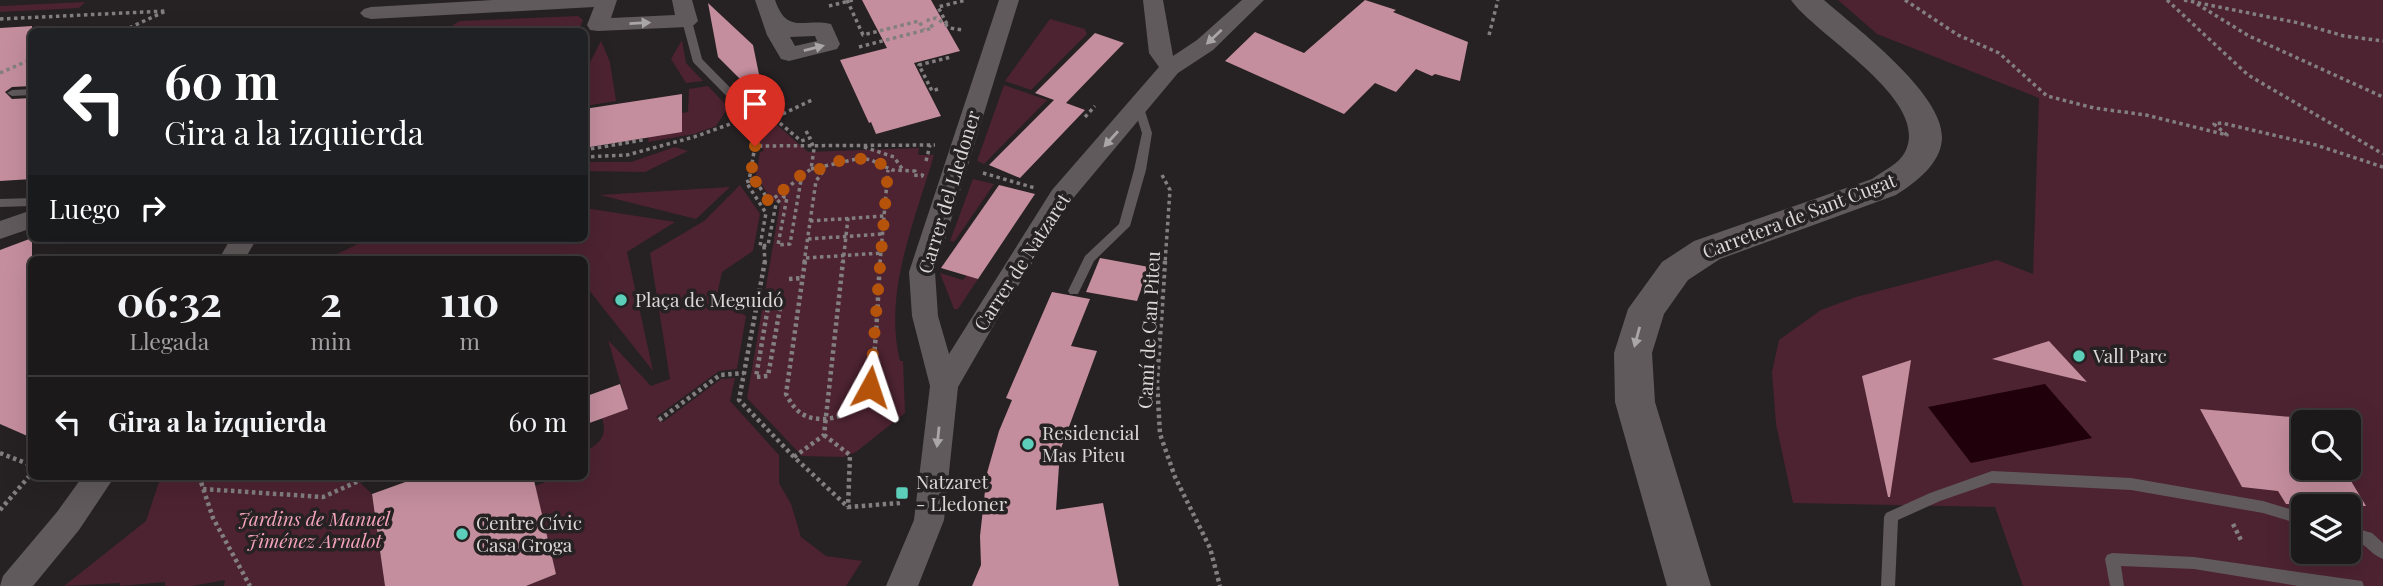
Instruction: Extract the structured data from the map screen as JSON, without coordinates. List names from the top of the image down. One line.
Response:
{"streets":{"main road":["Carretera de Sant Cugat"],"street":["Carrer del Lledoner","Carrer de Natzaret"],"path":["Camí de Can Piteu"]},"crossings":[["Carrer del Lledoner","Carrer de Natzaret"]],"one_way":["Carrer de Natzaret"],"parks":["Jardins de Manuel Jiménez Arnalot"],"places":{"other":["Plaça de Meguidó","Vall Parc","Residencial Mas Piteu","Centre Cívic Casa Groga"],"transit":["Natzaret - Lledoner"]},"page":{"turn":["60 m","Gira a la izquierda"],"then":"Luego","eta":["06:32","Llegada","2","min","110","m"],"list":[{"name":"Gira a la izquierda","value":"60 m"}]}}
